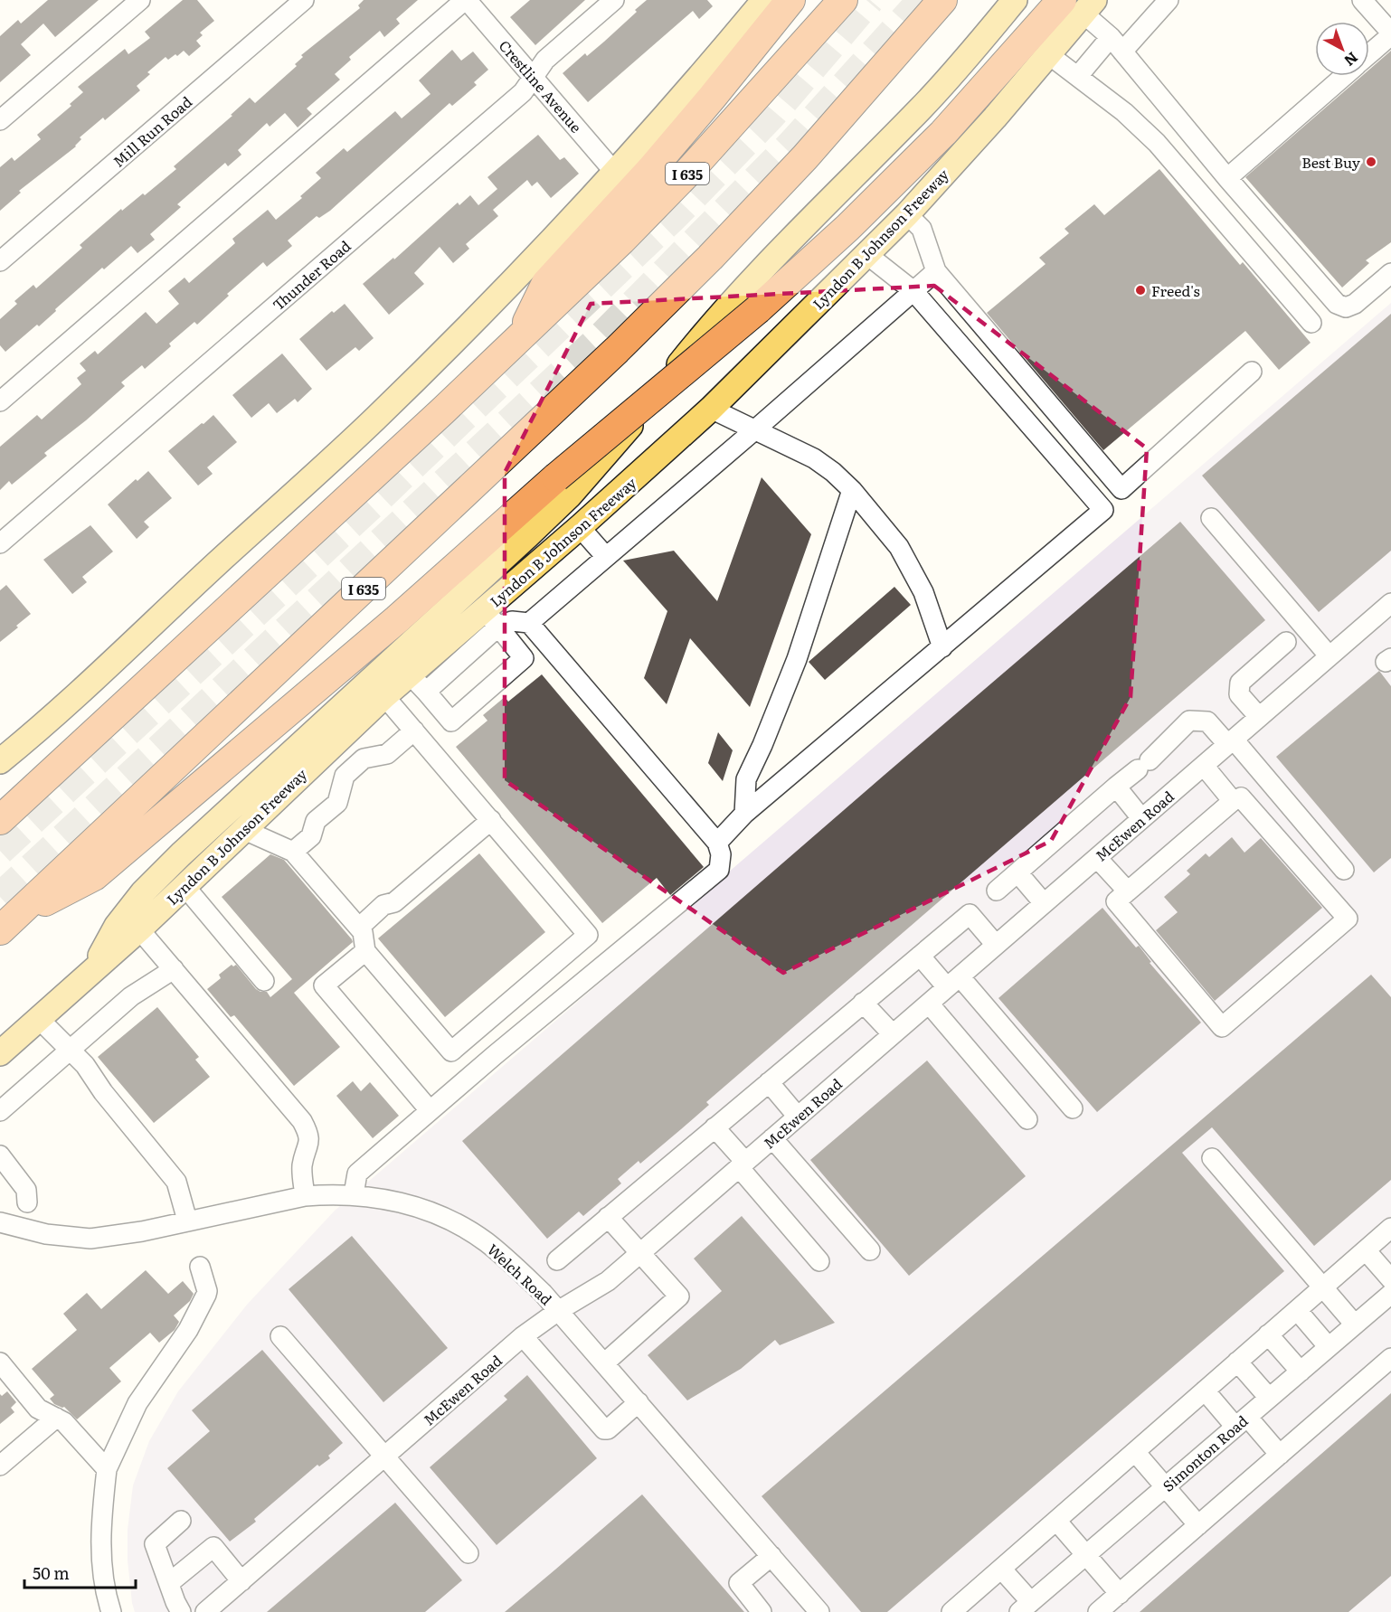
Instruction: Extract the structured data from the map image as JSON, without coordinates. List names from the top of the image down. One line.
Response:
{"streets":{"highway":["I 635"],"main road":["Lyndon B Johnson Freeway"],"street":["Crestline Avenue","Mill Run Road","Thunder Road","McEwen Road","Welch Road","Simonton Road"]},"crossings":[["Crestline Avenue","Thunder Road"],["McEwen Road","Welch Road"]],"places":["Best Buy","Freed's"],"scale_bar":"50 m","north":"bottom right"}
